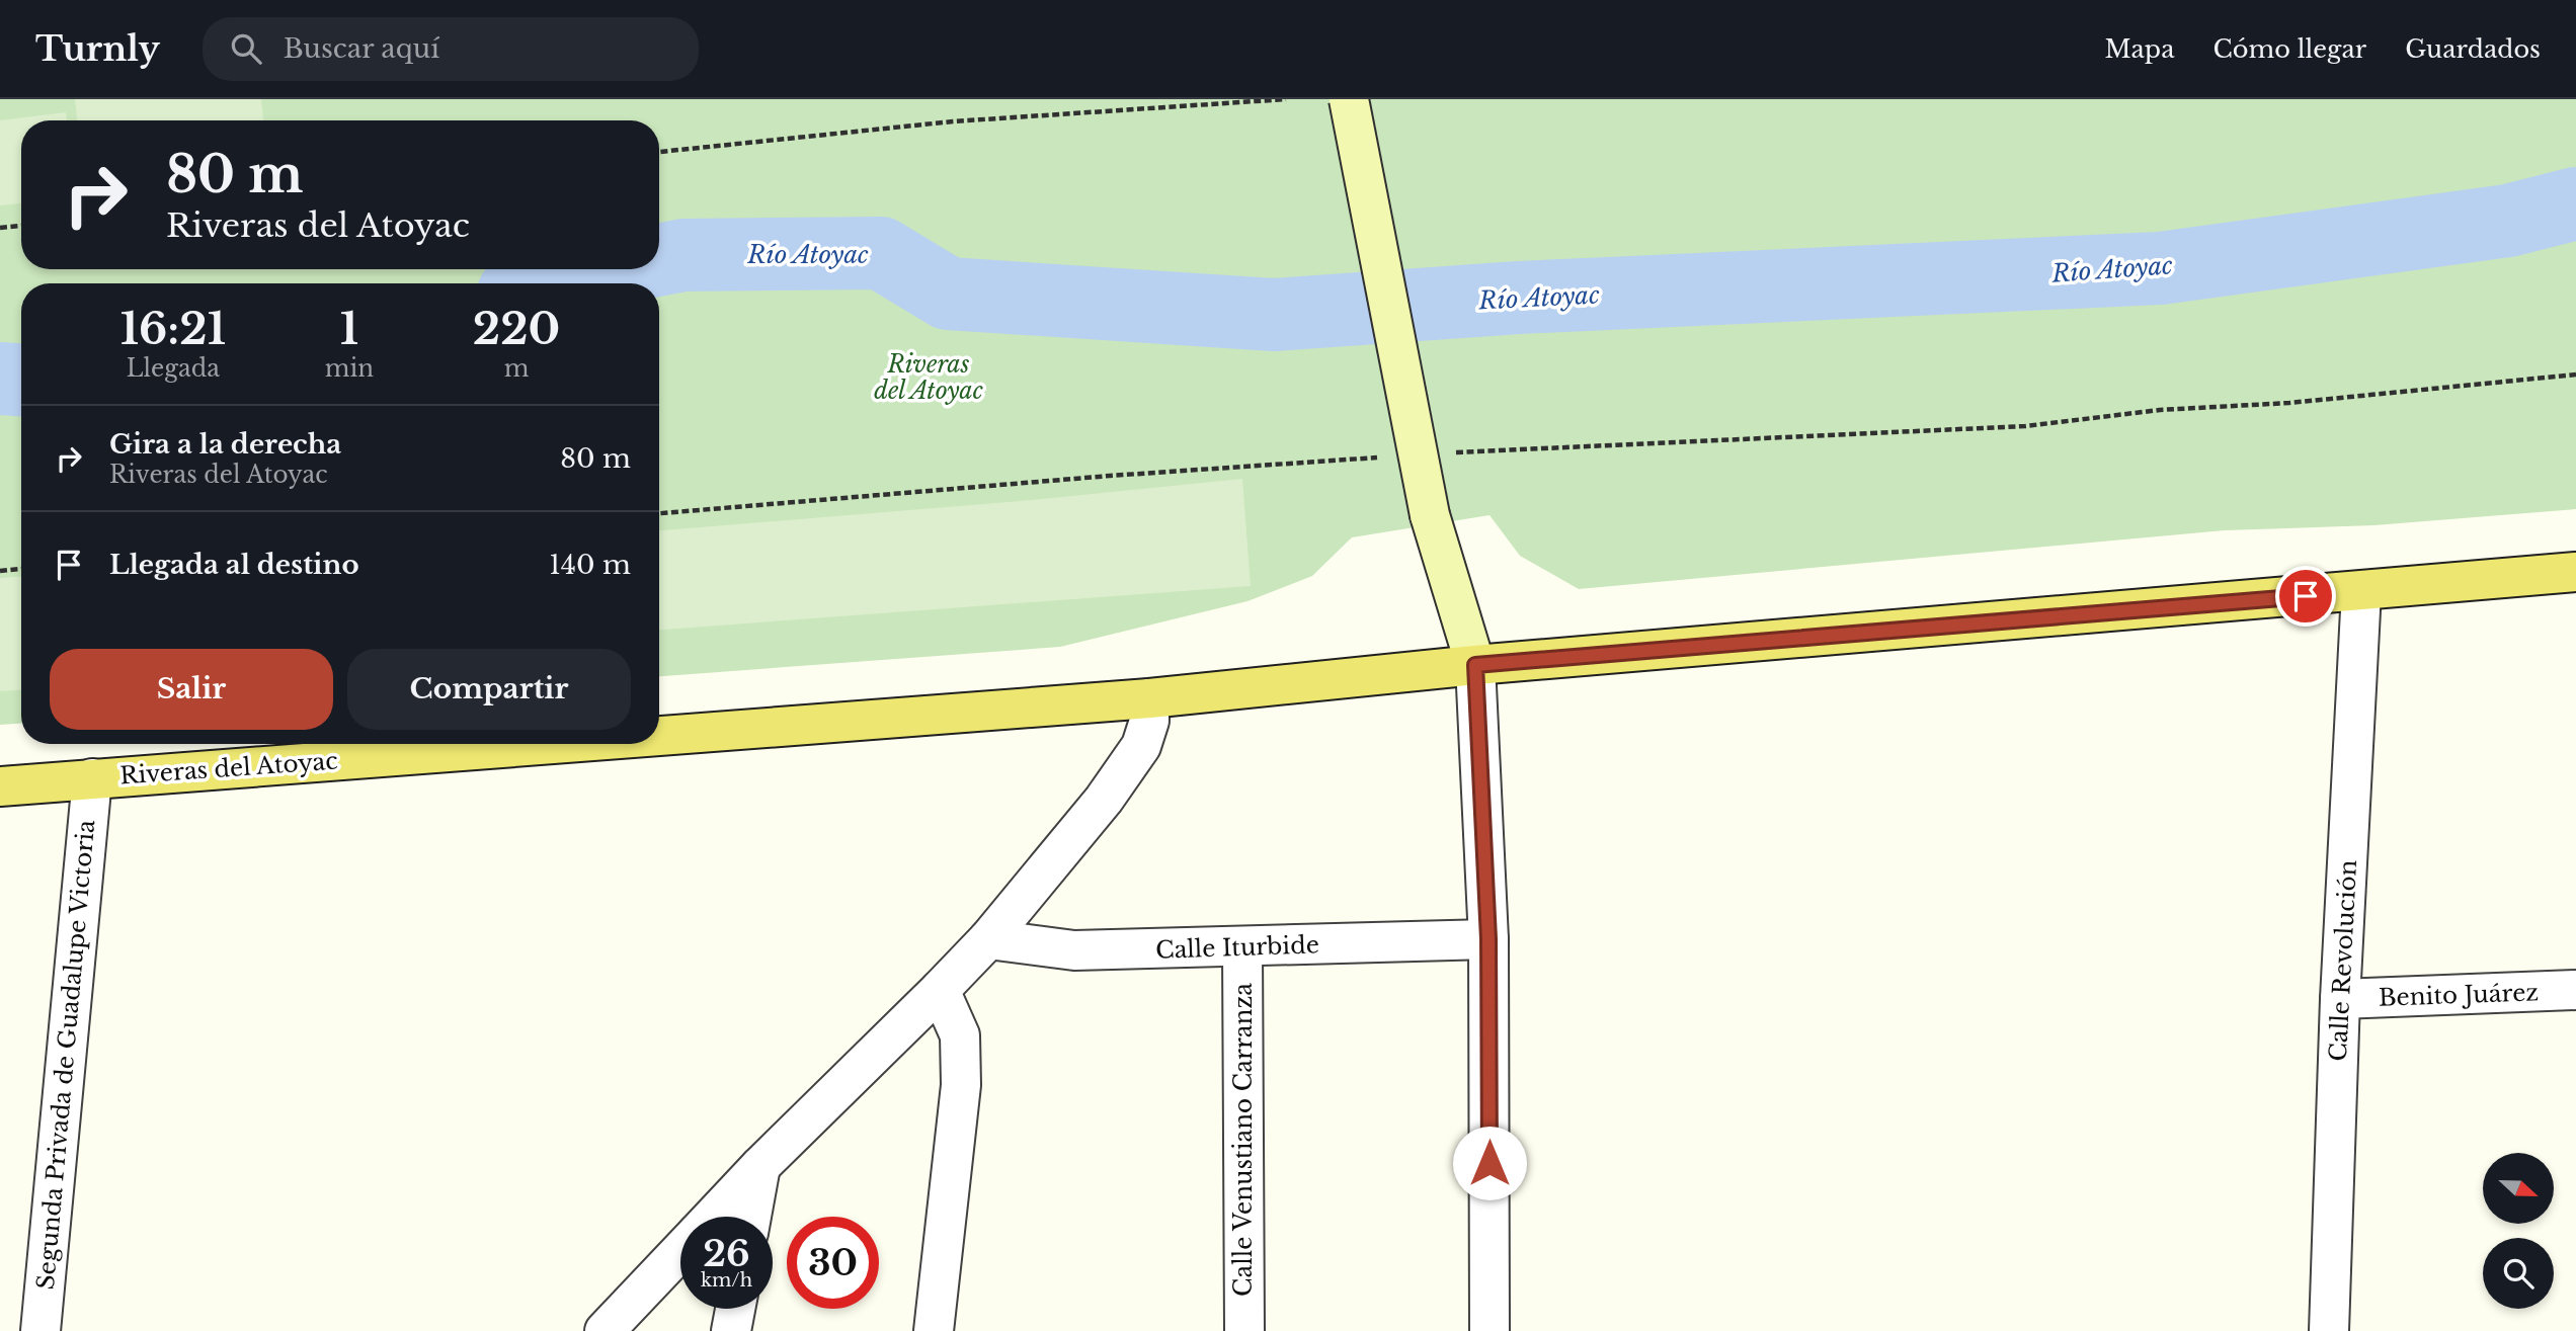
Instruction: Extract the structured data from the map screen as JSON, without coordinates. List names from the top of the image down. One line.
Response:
{"streets":{"main road":["Riveras del Atoyac"],"street":["Calle Iturbide","Calle Revolución","Benito Juárez","Segunda Privada de Guadalupe Victoria","Calle Venustiano Carranza"]},"crossings":[["Riveras del Atoyac","Calle Revolución"],["Riveras del Atoyac","Segunda Privada de Guadalupe Victoria"],["Calle Iturbide","Calle Venustiano Carranza"],["Calle Revolución","Benito Juárez"]],"water":["Río Atoyac"],"parks":["Riveras del Atoyac"],"north":"right","page":{"header":"Turnly","search":"Buscar aquí","nav":["Mapa","Cómo llegar","Guardados"],"turn":["80 m","Riveras del Atoyac"],"eta":["16:21","Llegada","1","min","220","m"],"list":[{"name":"Gira a la derecha","note":"Riveras del Atoyac","value":"80 m"},{"name":"Llegada al destino","value":"140 m"}],"buttons":["Salir","Compartir"],"speed":"26 km/h","limit":"30"}}
